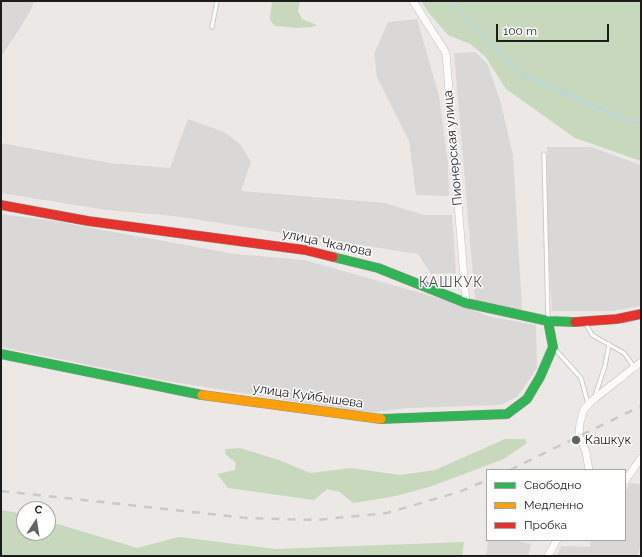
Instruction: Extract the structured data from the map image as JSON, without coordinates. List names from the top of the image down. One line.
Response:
{"streets":{"street":["Пионерская улица","улица Чкалова","улица Куйбышева"]},"crossings":[["Пионерская улица","улица Чкалова"]],"districts":["КАШКУК"],"places":["Кашкук"],"legend":["Свободно","Медленно","Пробка"],"scale_bar":"100 m","north":"top"}
